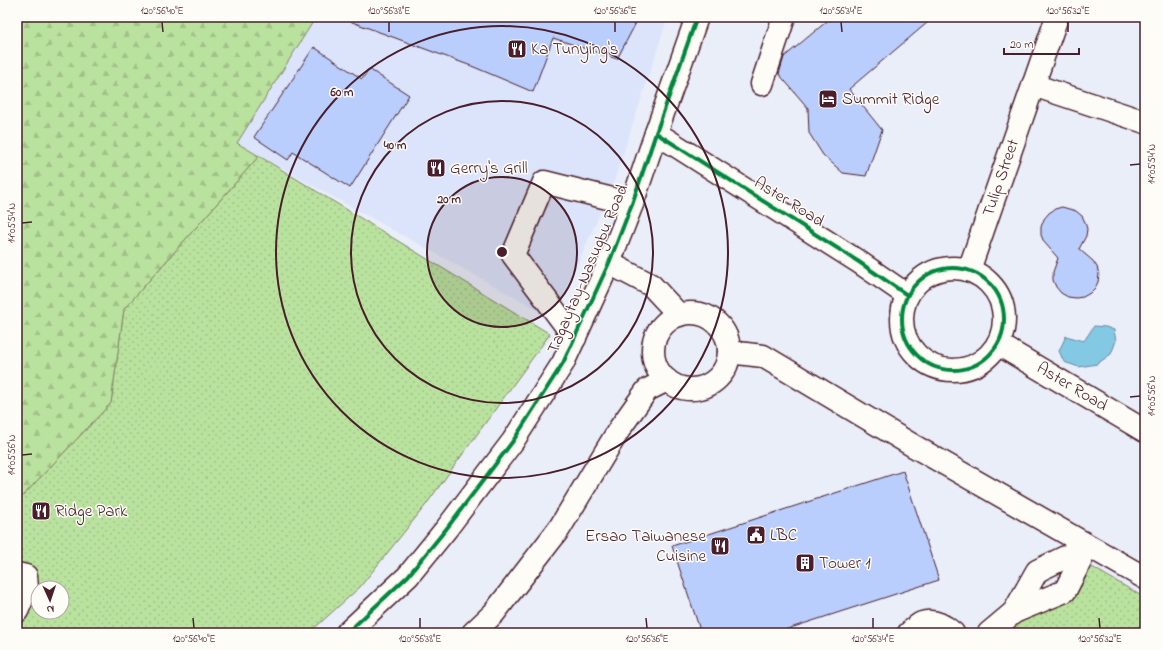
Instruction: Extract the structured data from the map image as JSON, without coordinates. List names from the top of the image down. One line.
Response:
{"streets":{"street":["Tulip Street","Aster Road","Tagaytay-Nasugbu Road"]},"crossings":[["Tulip Street","Aster Road"],["Aster Road","Tagaytay-Nasugbu Road"]],"places":{"restaurant":["Ka Tunying's","Gerry's Grill","Ridge Park","Ersao Taiwanese Cuisine"],"hotel":["Summit Ridge"],"public building":["LBC"],"building":["Tower 1"]},"scale_bar":"20 m","north":"bottom","coordinates":["120°56'40\"E","120°56'38\"E","120°56'36\"E","120°56'34\"E","120°56'32\"E","14°05'54\"N","14°05'56\"N"],"rings":["60 m","40 m","20 m"]}
